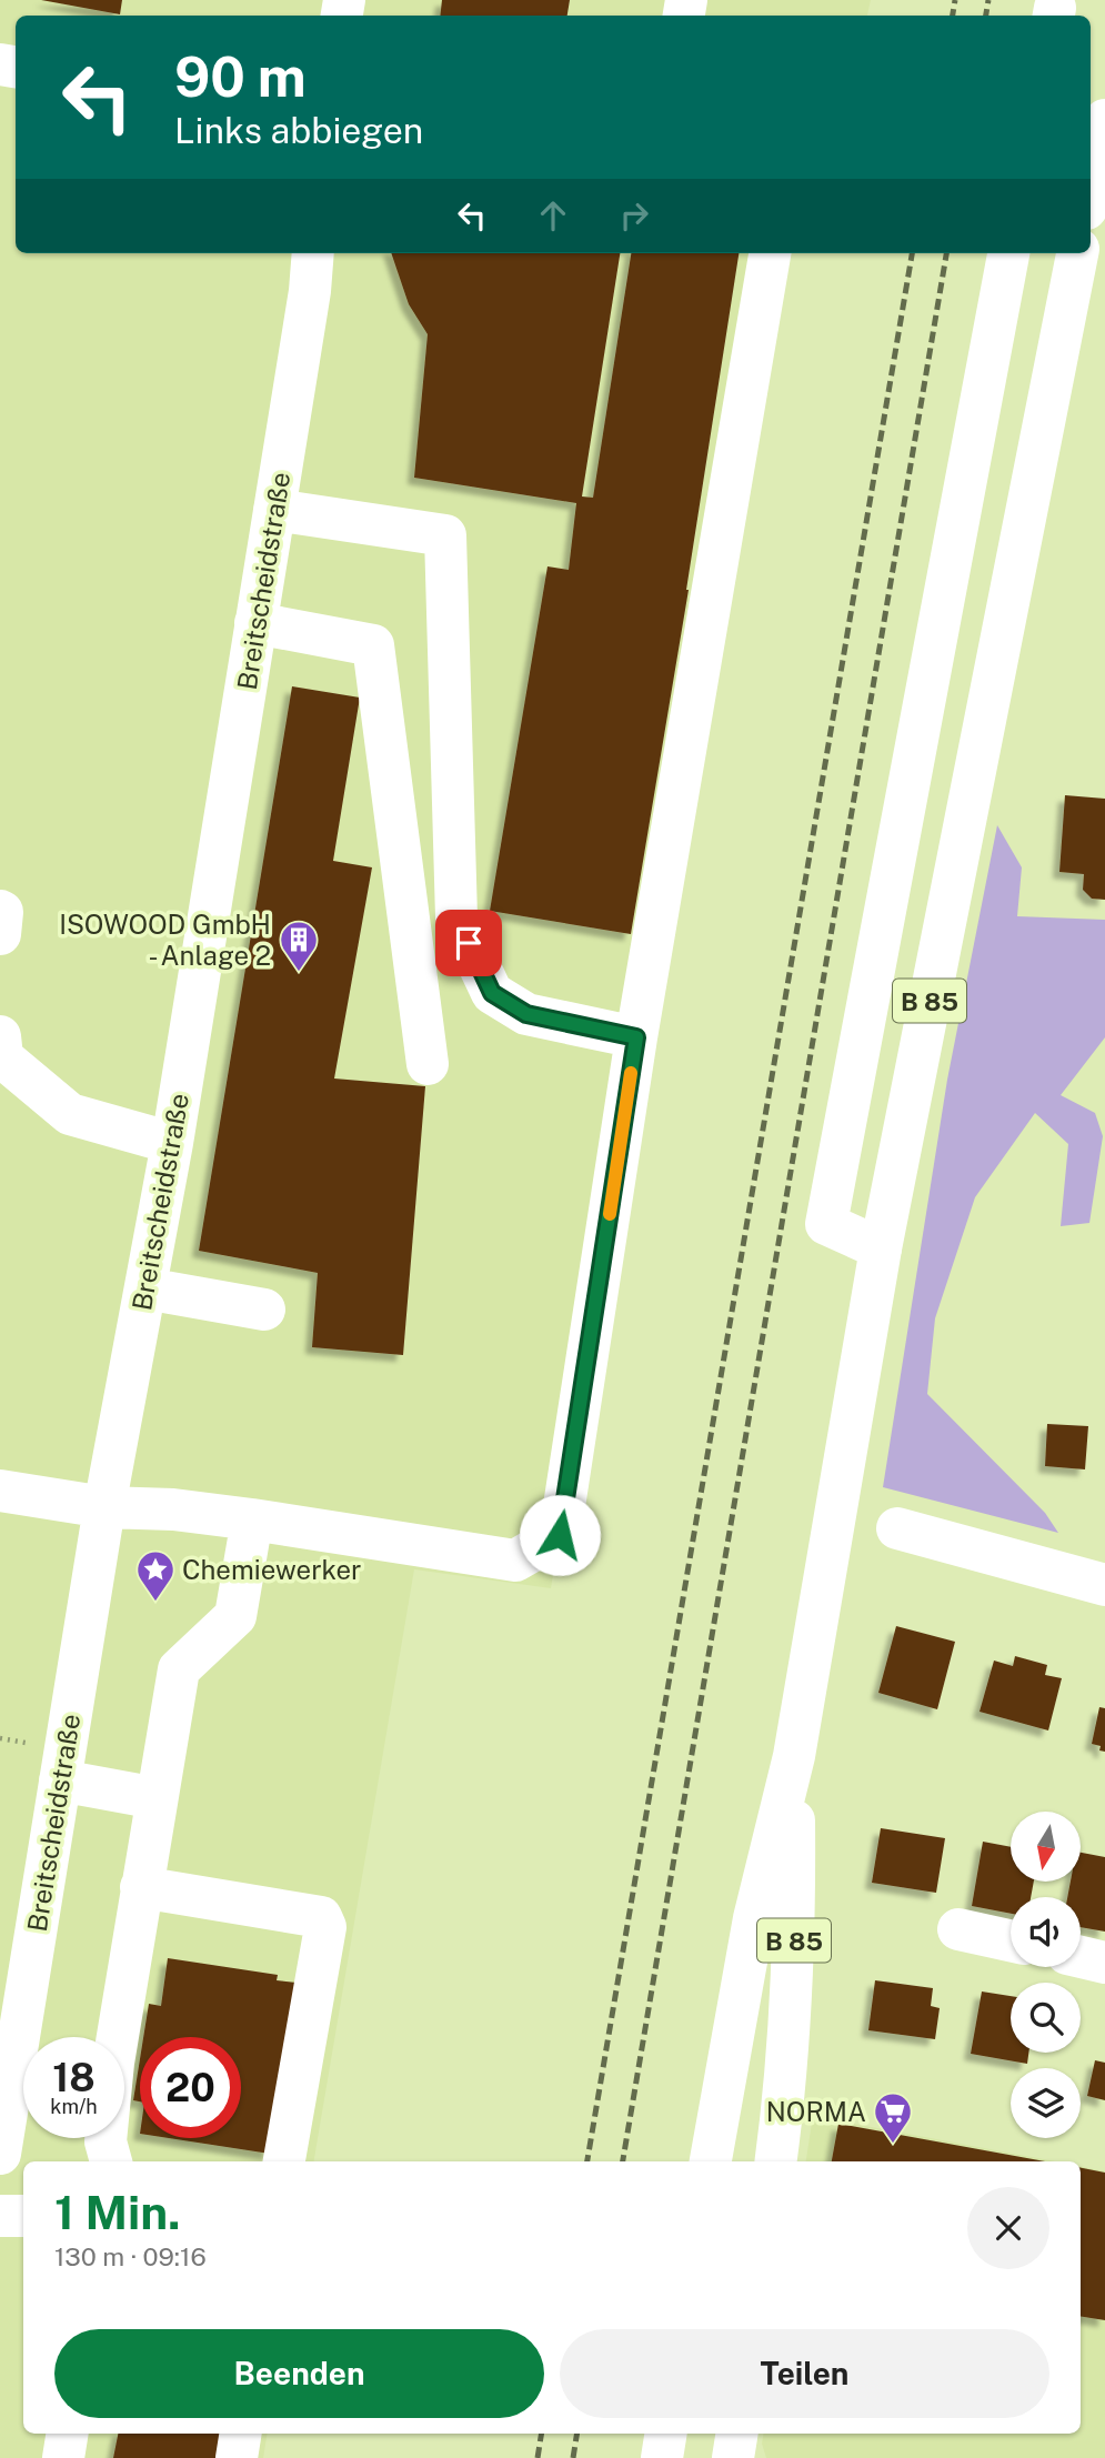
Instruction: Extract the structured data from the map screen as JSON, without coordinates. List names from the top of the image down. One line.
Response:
{"streets":{"main road":["Breitscheidstraße","B 85"]},"places":{"building":["ISOWOOD GmbH - Anlage 2"],"place":["Chemiewerker"],"supermarket":["NORMA"]},"north":"bottom","page":{"turn":["90 m","Links abbiegen"],"speed":"18 km/h","limit":"20","heading":["1 Min.","130 m · 09:16"],"buttons":["Beenden","Teilen"]}}
